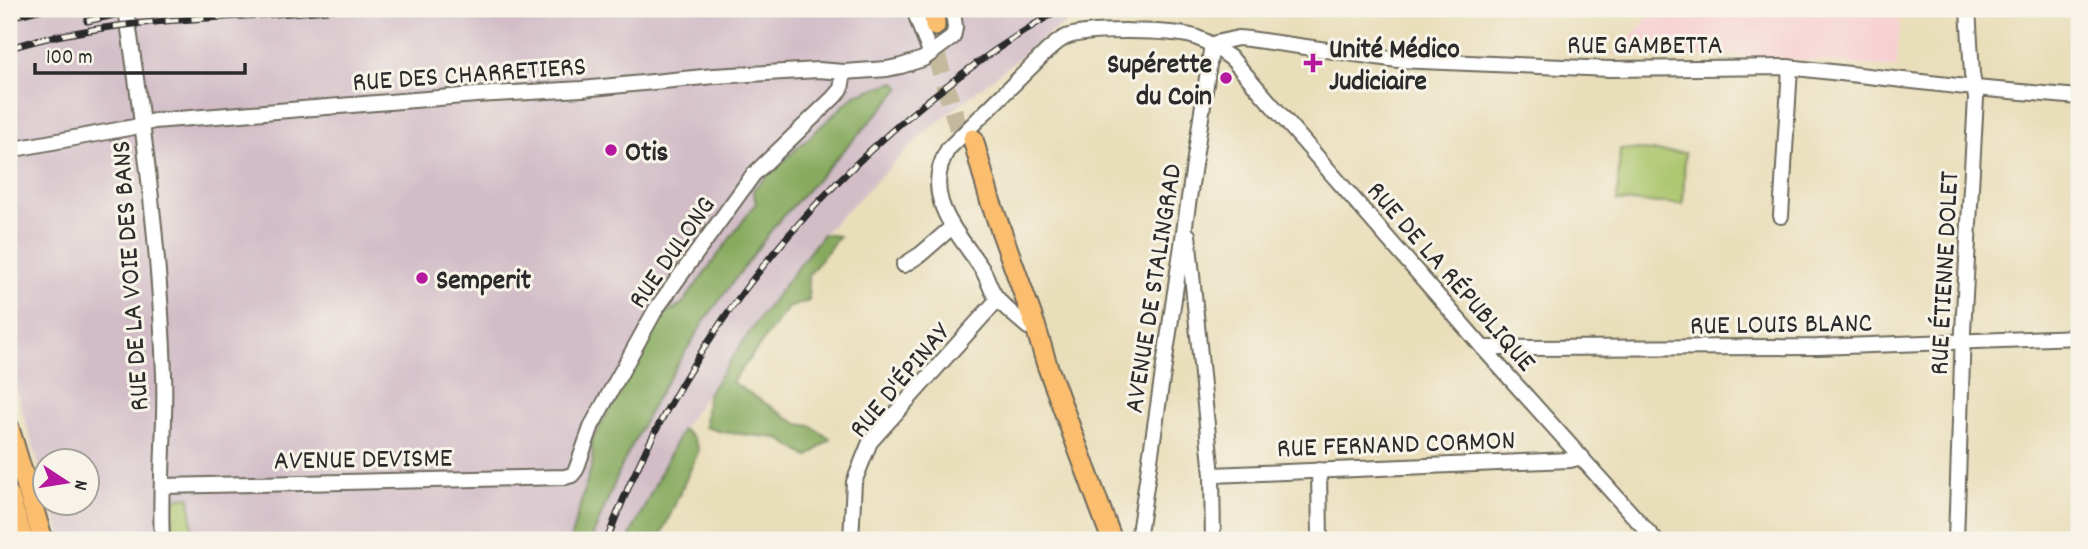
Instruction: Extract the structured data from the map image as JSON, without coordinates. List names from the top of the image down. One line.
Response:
{"streets":{"street":["RUE GAMBETTA","RUE DES CHARRETIERS","RUE DULONG","RUE ÉTIENNE DOLET","RUE DE LA RÉPUBLIQUE","RUE DE LA VOIE DES BANS","AVENUE DE STALINGRAD","RUE LOUIS BLANC","RUE D'ÉPINAY","RUE FERNAND CORMON","AVENUE DEVISME"]},"crossings":[["RUE GAMBETTA","RUE ÉTIENNE DOLET"],["RUE GAMBETTA","RUE DE LA RÉPUBLIQUE"],["RUE GAMBETTA","AVENUE DE STALINGRAD"],["RUE DES CHARRETIERS","RUE DULONG"],["RUE DES CHARRETIERS","RUE DE LA VOIE DES BANS"],["RUE DULONG","AVENUE DEVISME"],["RUE ÉTIENNE DOLET","RUE LOUIS BLANC"],["RUE DE LA RÉPUBLIQUE","AVENUE DE STALINGRAD"],["RUE DE LA RÉPUBLIQUE","RUE LOUIS BLANC"],["RUE DE LA RÉPUBLIQUE","RUE FERNAND CORMON"],["RUE DE LA VOIE DES BANS","AVENUE DEVISME"]],"places":{"health":["Unité Médico Judiciaire"],"other":["Supérette du Coin","Otis","Semperit"]},"scale_bar":"100 m","north":"right"}
